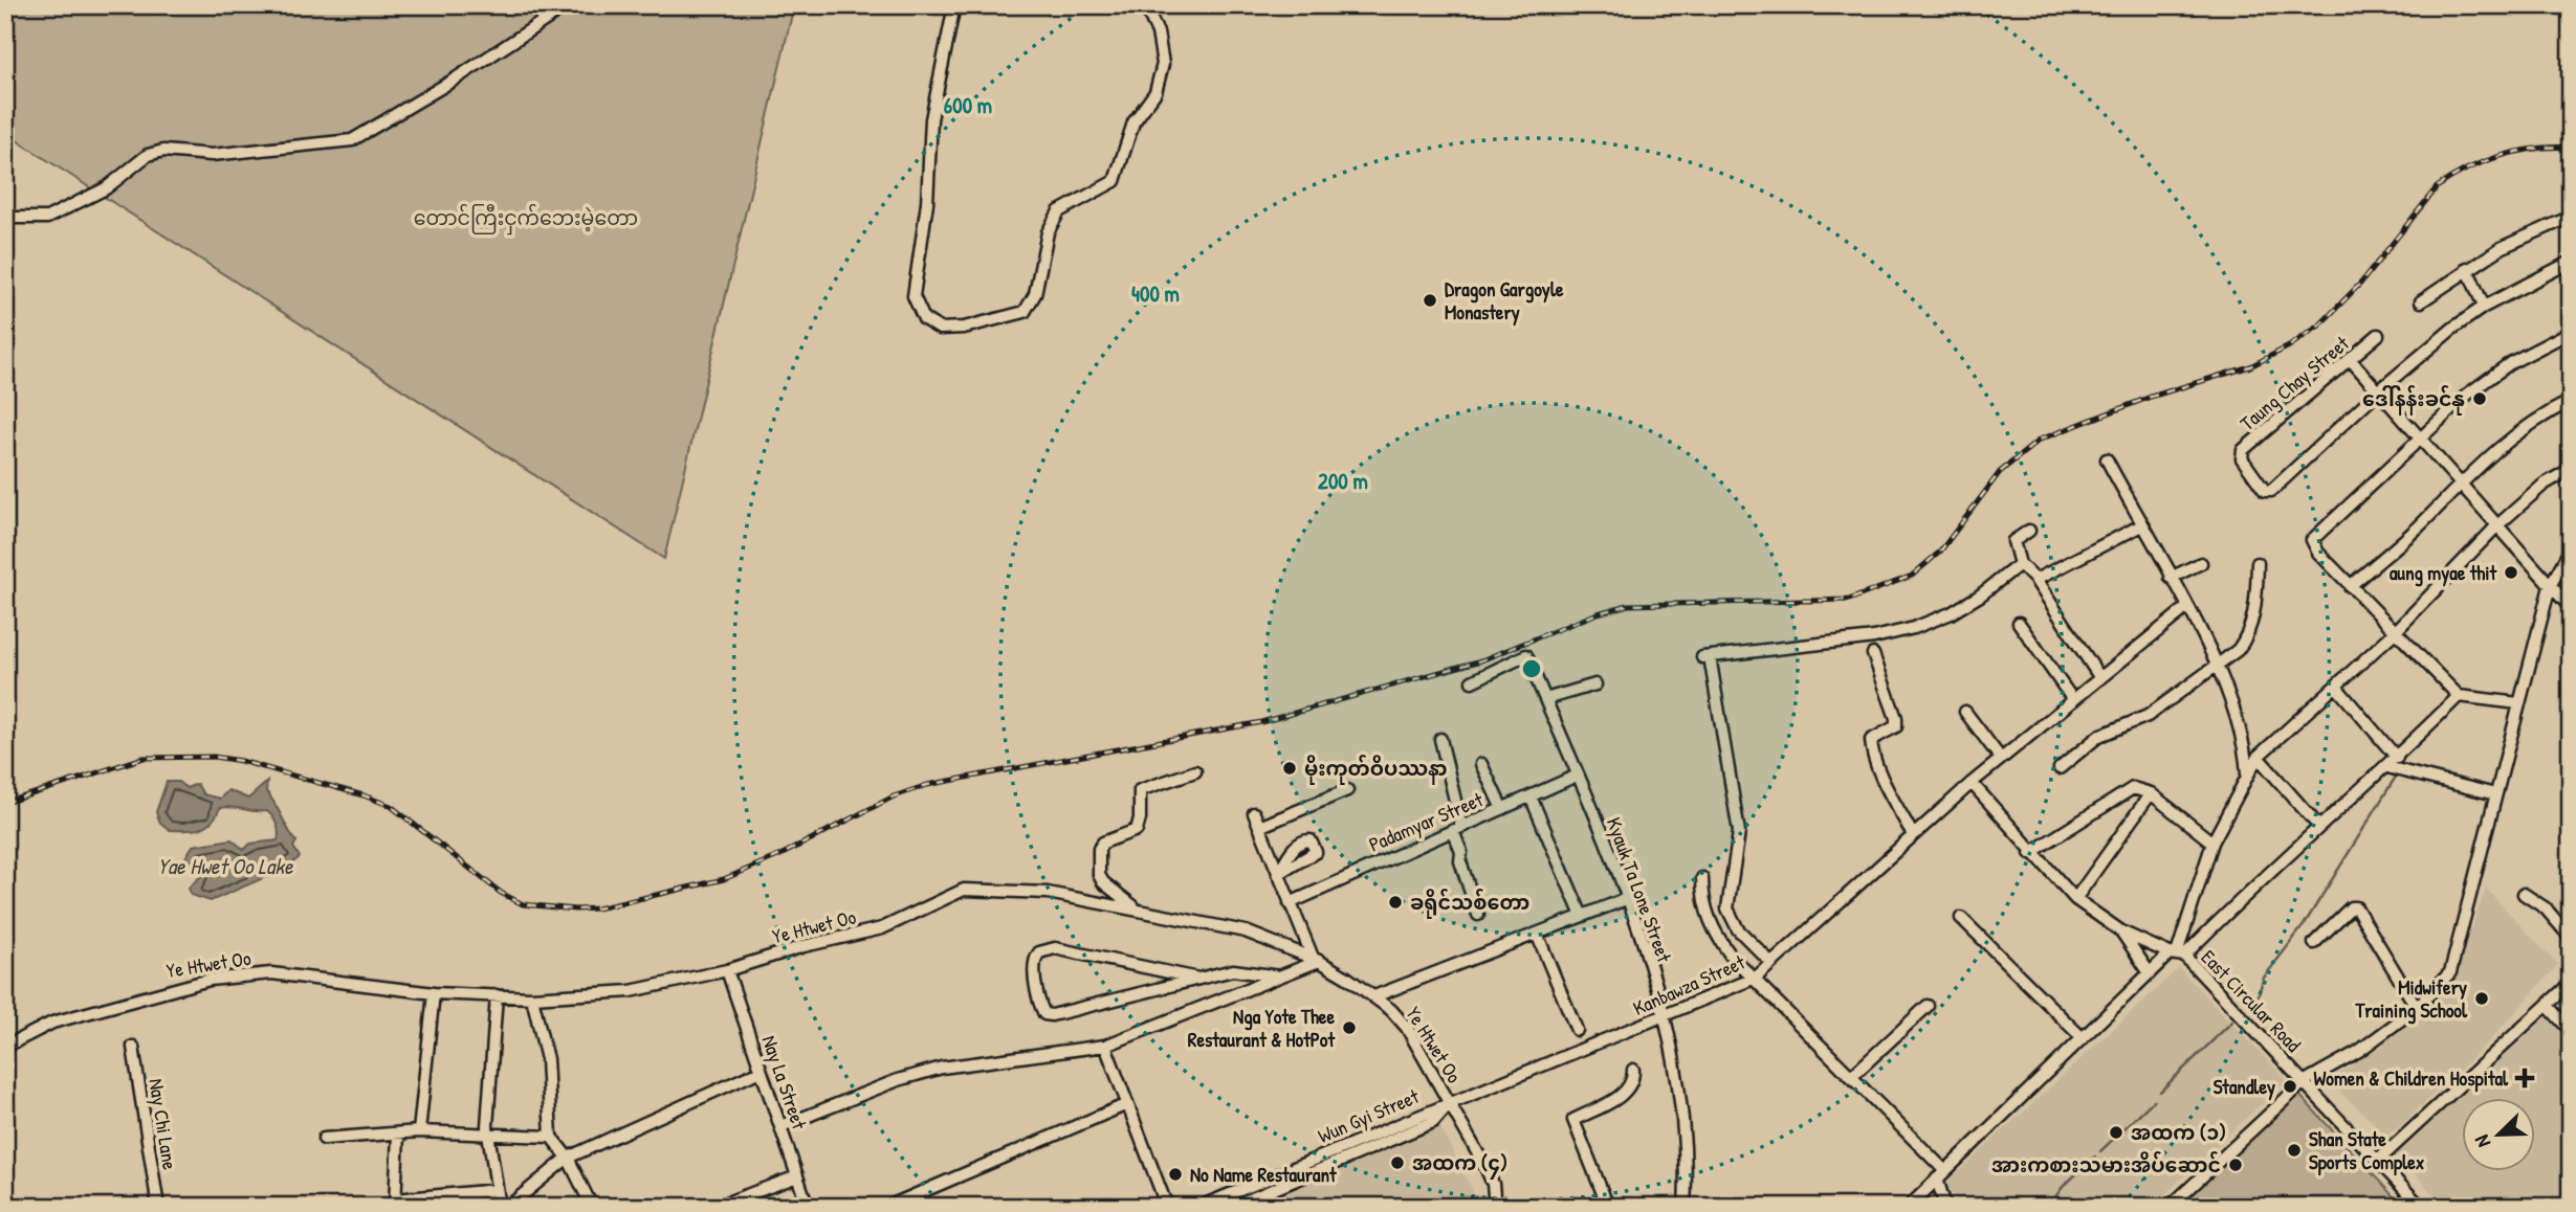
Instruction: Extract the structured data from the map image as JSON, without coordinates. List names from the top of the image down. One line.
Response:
{"streets":{"street":["Taung Chay Street","Padamyar Street","Kyauk Ta Lone Street","Ye Htwet Oo","Kanbawza Street","East Circular Road","Nay La Street","Wun Gyi Street","Nay Chi Lane"]},"crossings":[["Padamyar Street","Kyauk Ta Lone Street"],["Kyauk Ta Lone Street","Kanbawza Street"],["Ye Htwet Oo","Kanbawza Street"],["Ye Htwet Oo","Nay La Street"],["Ye Htwet Oo","Wun Gyi Street"],["Kanbawza Street","Wun Gyi Street"]],"water":["Yae Hwet Oo Lake"],"parks":["တောင်ကြီးငှက်ဘေးမဲ့တော"],"places":{"other":["Dragon Gargoyle Monastery","ဒေါ်နန်းခင်နု","aung myae thit","မိုးကုတ်ဝိပဿနာ","ခရိုင်သစ်တော","Midwifery Training School","Nga Yote Thee Restaurant & HotPot","Standley","အထက (၁)","Shan State Sports Complex","အထက (၄)","အားကစားသမားအိပ်ဆောင်","No Name Restaurant"],"health":["Women & Children Hospital"]},"north":"bottom left","rings":["600 m","400 m","200 m"]}
